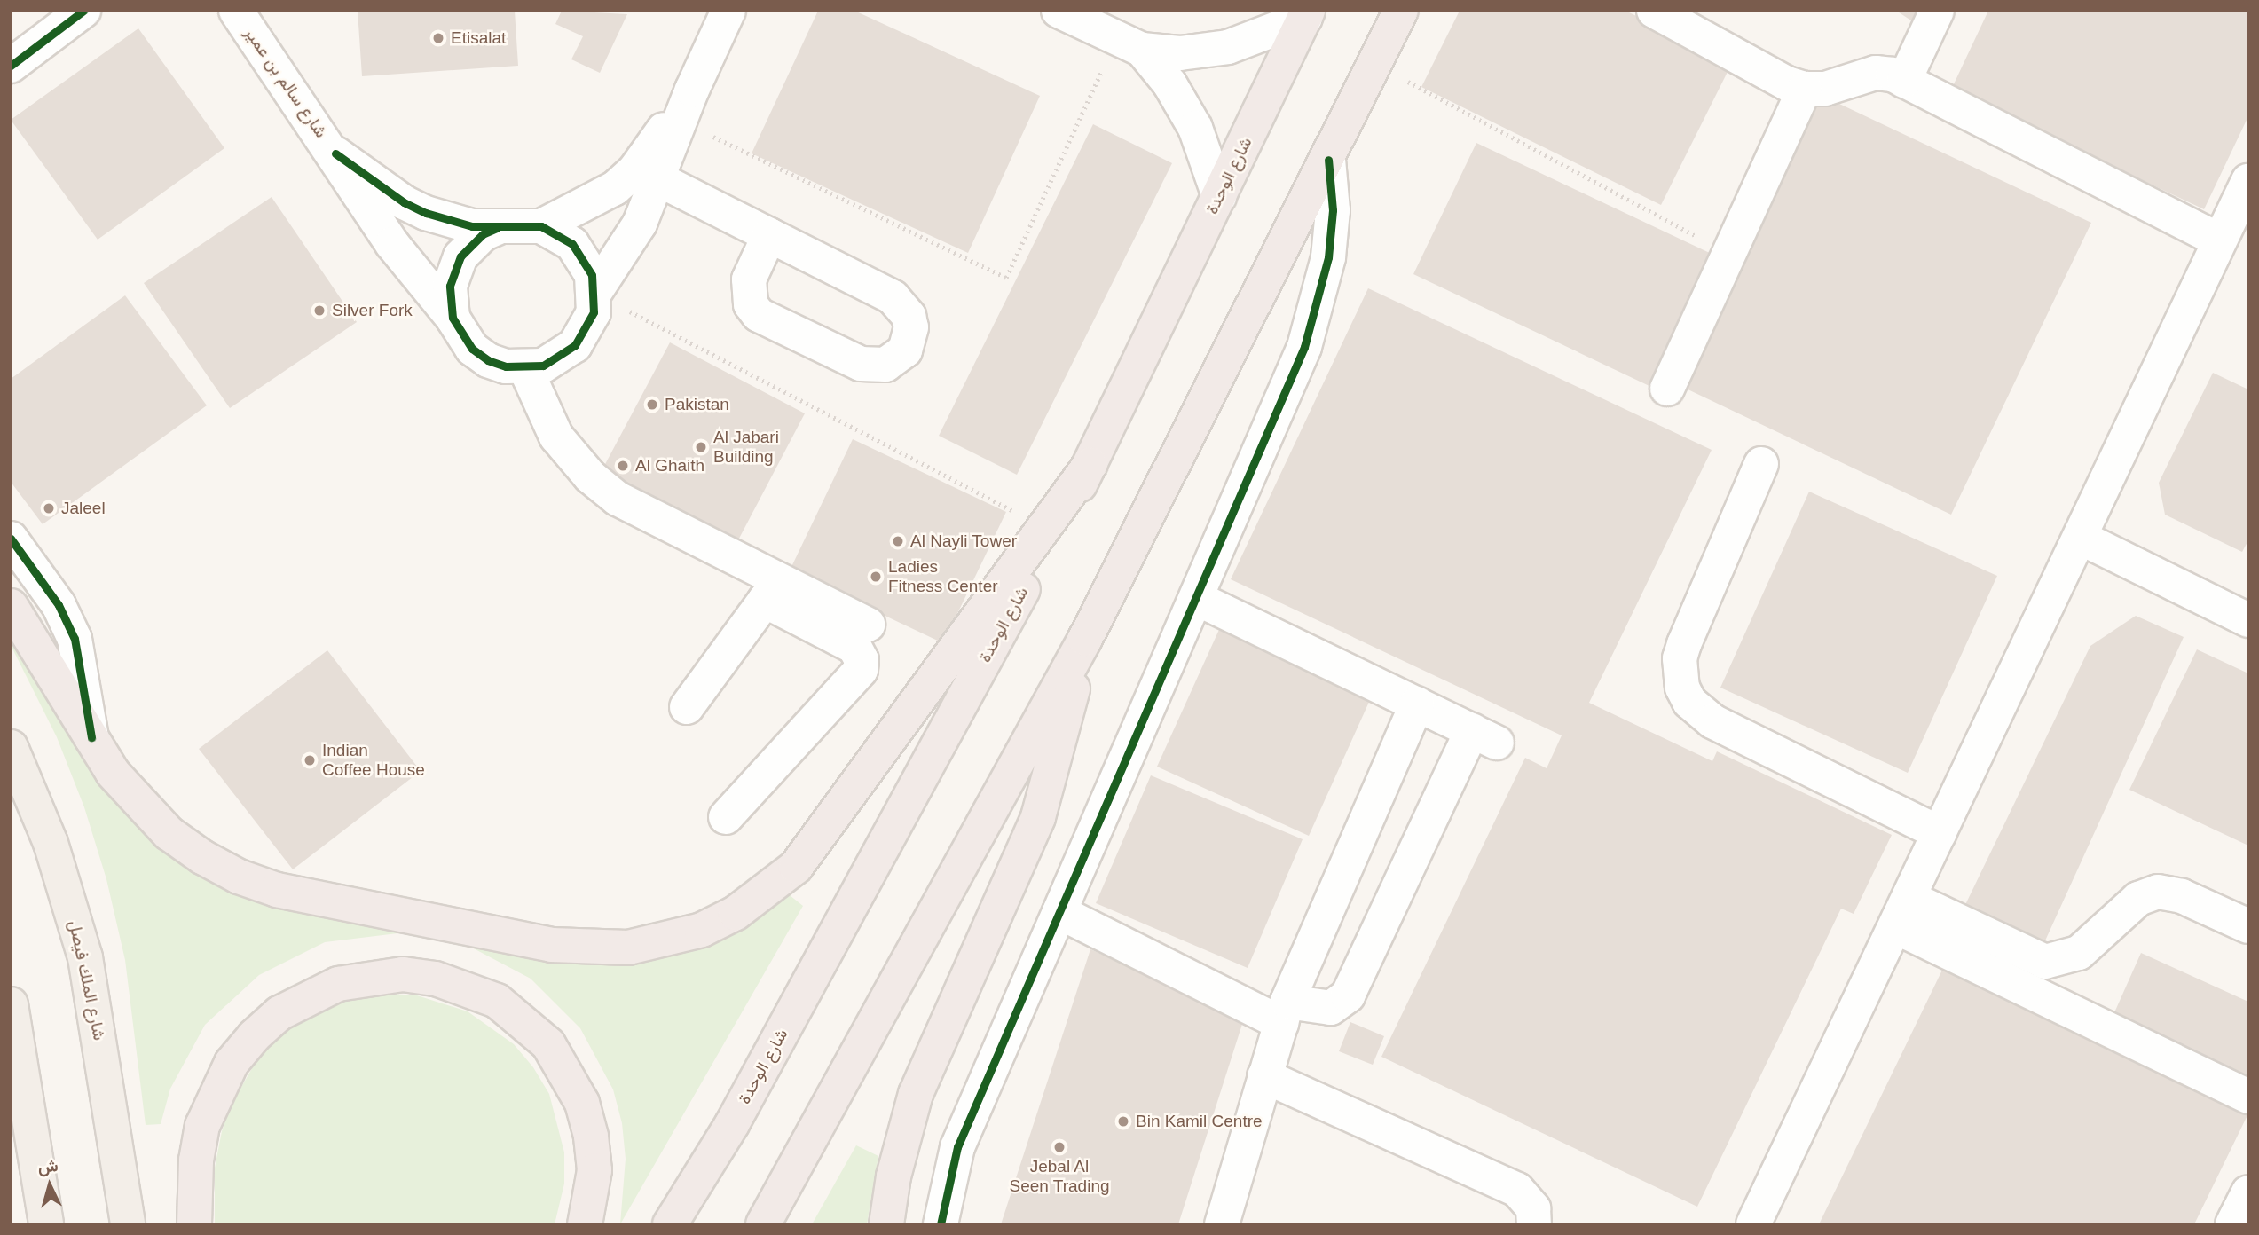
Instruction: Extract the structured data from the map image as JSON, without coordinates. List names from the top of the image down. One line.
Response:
{"streets":{"highway":["شارع الوحدة"],"main road":["شارع الملك فيصل"],"street":["شارع سالم بن عمير"]},"places":["Etisalat","Silver Fork","Pakistan","Al Jabari Building","Al Ghaith","Jaleel","Al Nayli Tower","Ladies Fitness Center","Indian Coffee House","Bin Kamil Centre","Jebal Al Seen Trading"],"north":"top"}
